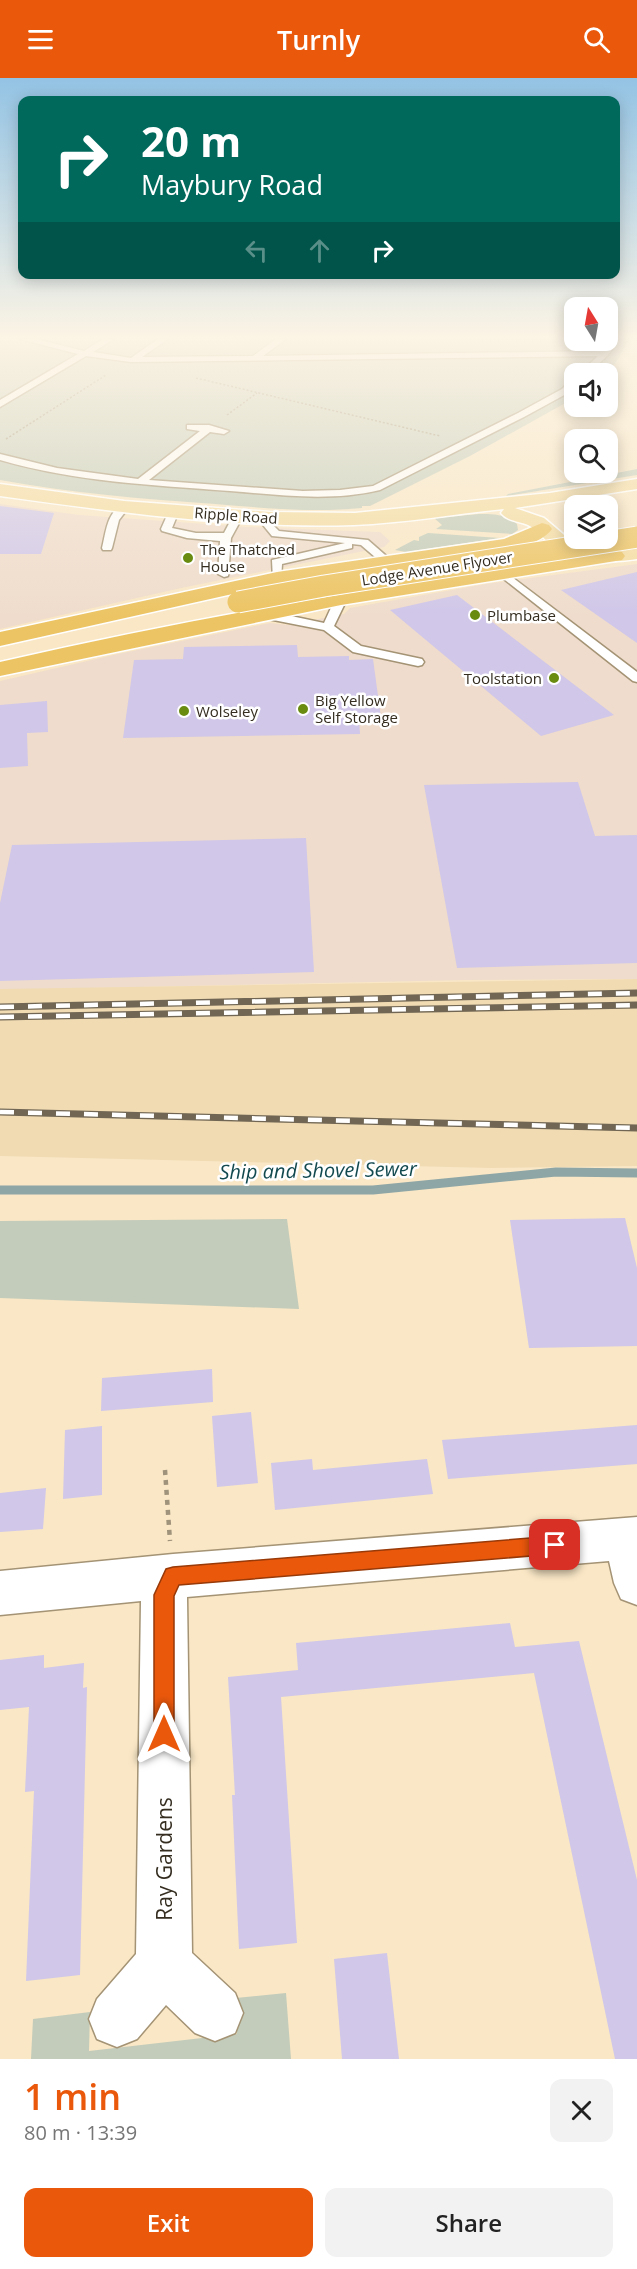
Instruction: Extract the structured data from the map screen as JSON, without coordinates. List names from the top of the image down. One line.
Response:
{"streets":{"highway":["Lodge Avenue Flyover"],"main road":["Ripple Road"],"street":["Ray Gardens"]},"water":["Ship and Shovel Sewer"],"places":["The Thatched House","Plumbase","Toolstation","Big Yellow Self Storage","Wolseley"],"north":"top","page":{"header":"Turnly","turn":["20 m","Maybury Road"],"heading":["1 min","80 m · 13:39"],"buttons":["Exit","Share"]}}
